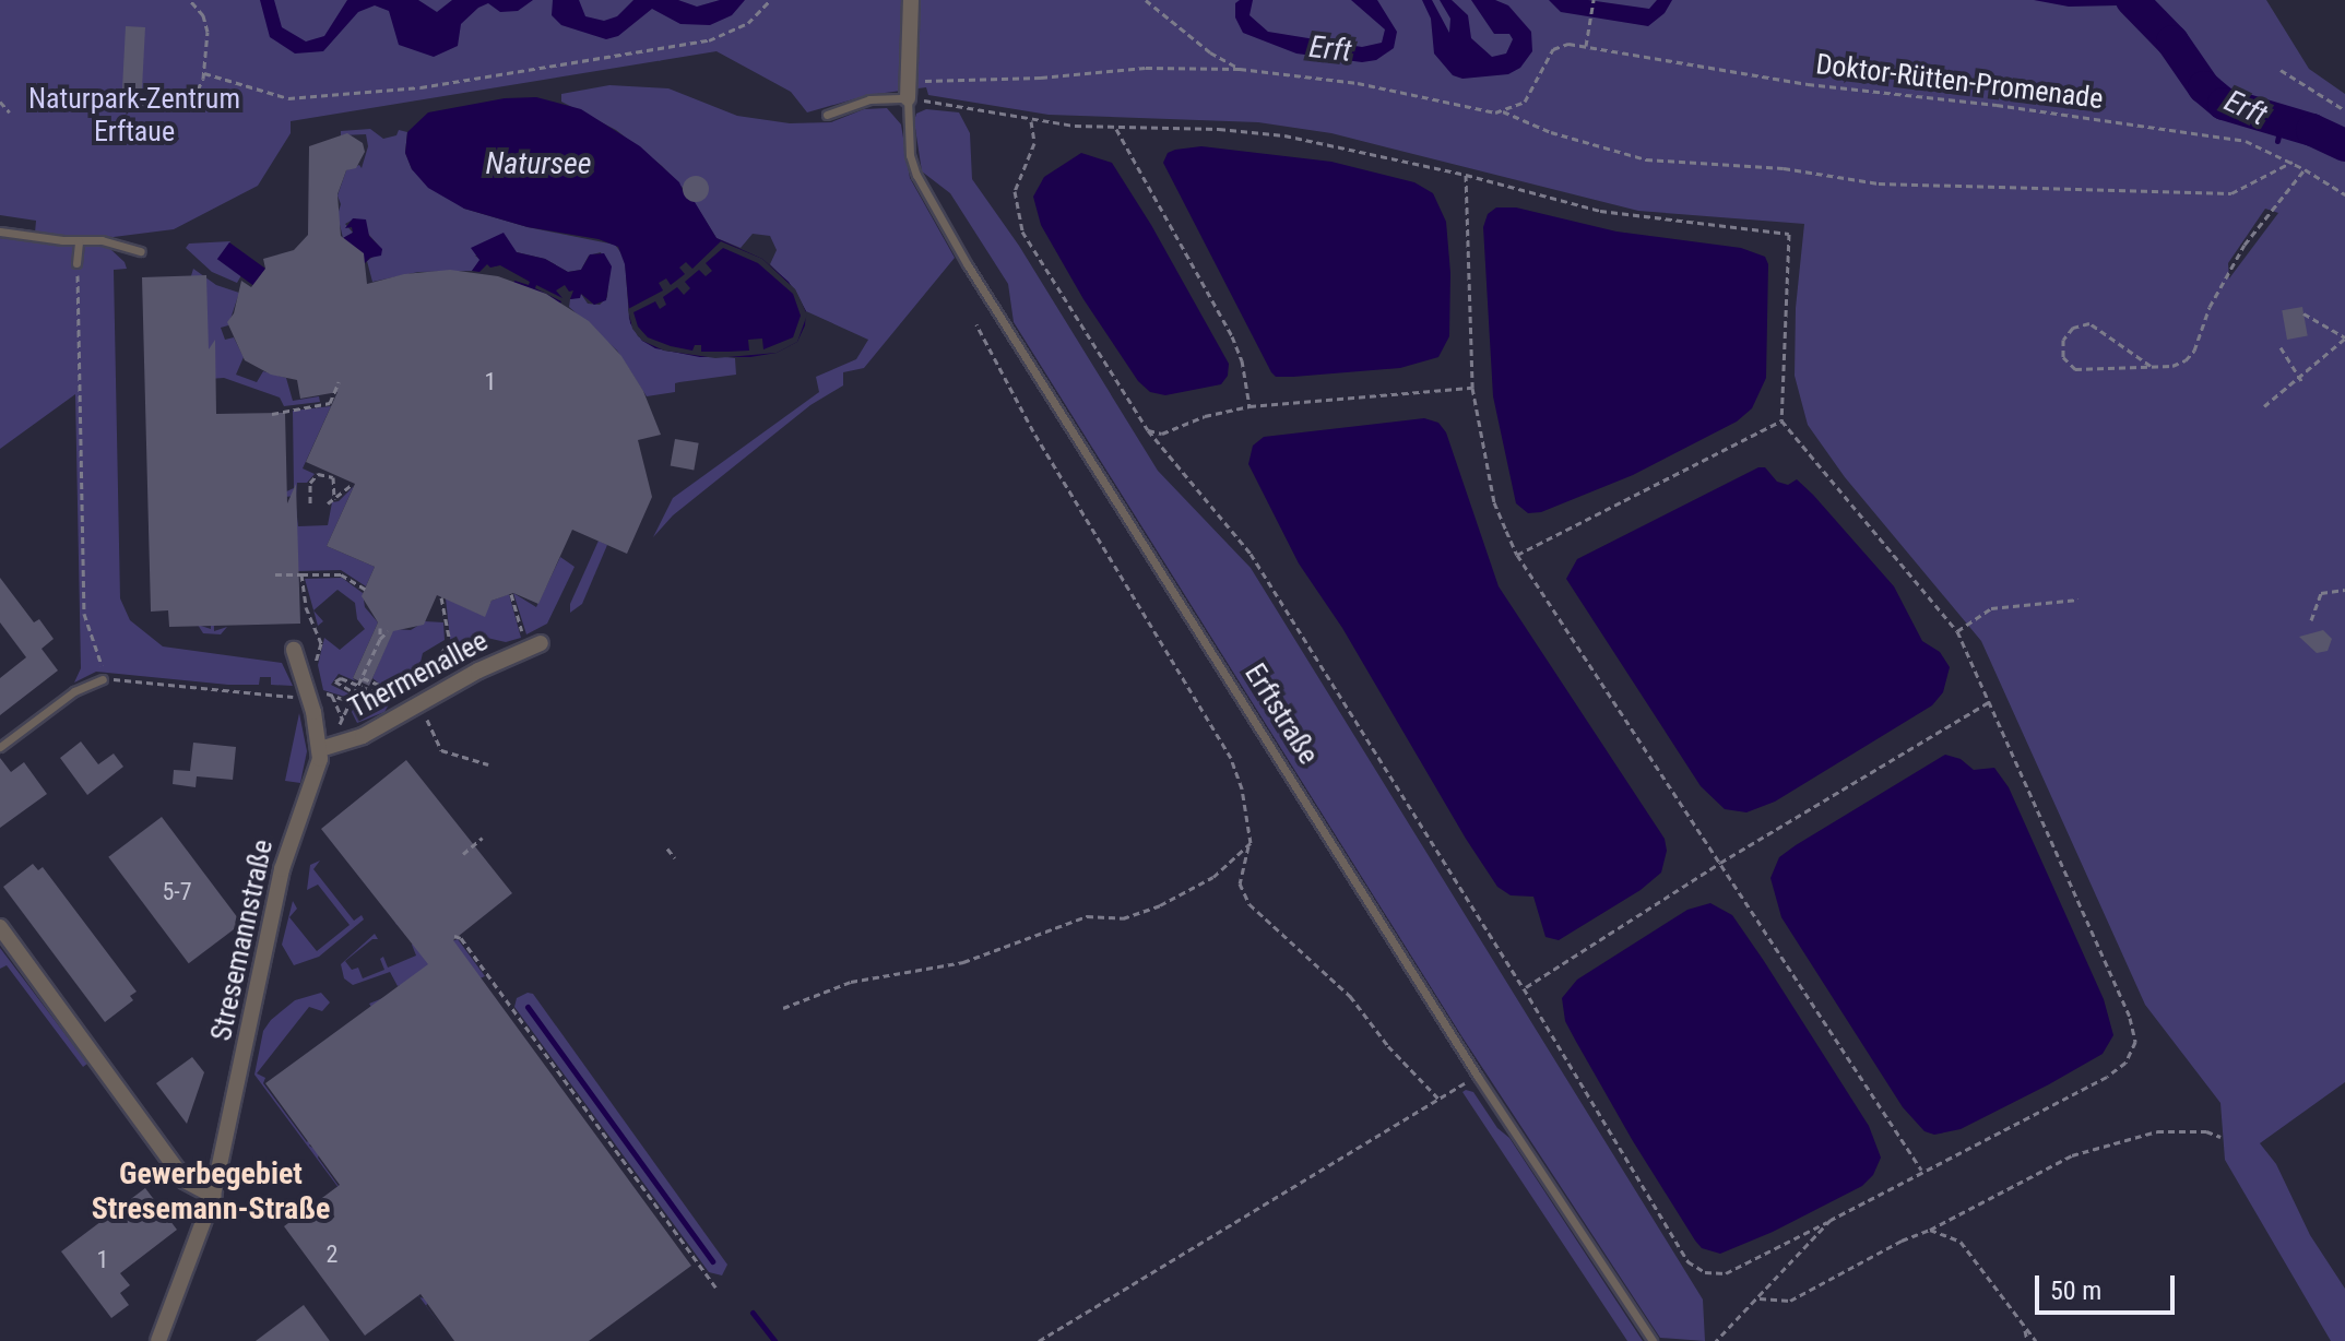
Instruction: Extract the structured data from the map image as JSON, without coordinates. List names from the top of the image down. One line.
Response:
{"streets":{"street":["Thermenallee","Erftstraße","Stresemannstraße"],"path":["Doktor-Rütten-Promenade"]},"crossings":[["Thermenallee","Stresemannstraße"]],"districts":["Gewerbegebiet Stresemann-Straße"],"water":["Erft","Natursee"],"parks":["Naturpark-Zentrum Erftaue"],"house_numbers":["1","5-7","2","1"],"scale_bar":"50 m"}
